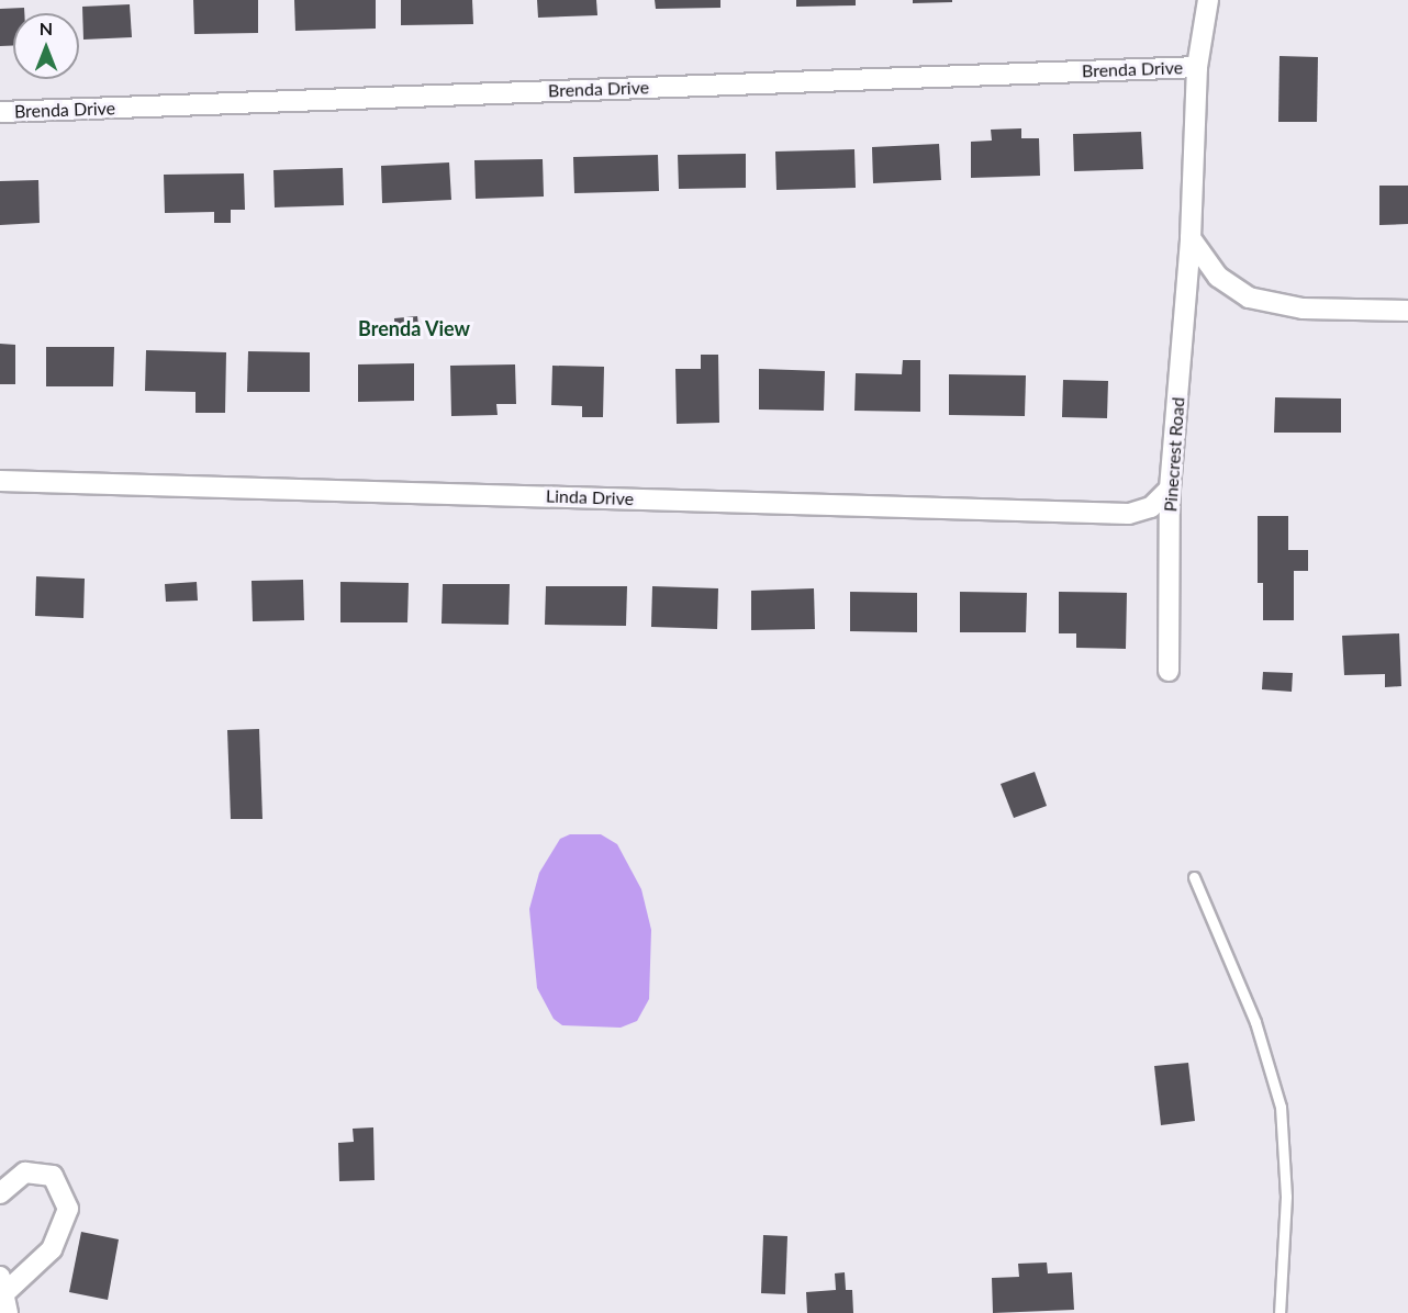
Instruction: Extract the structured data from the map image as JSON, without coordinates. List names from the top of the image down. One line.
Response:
{"streets":{"street":["Brenda Drive","Pinecrest Road","Linda Drive"]},"crossings":[["Brenda Drive","Pinecrest Road"],["Pinecrest Road","Linda Drive"]],"districts":["Brenda View"],"north":"top"}
